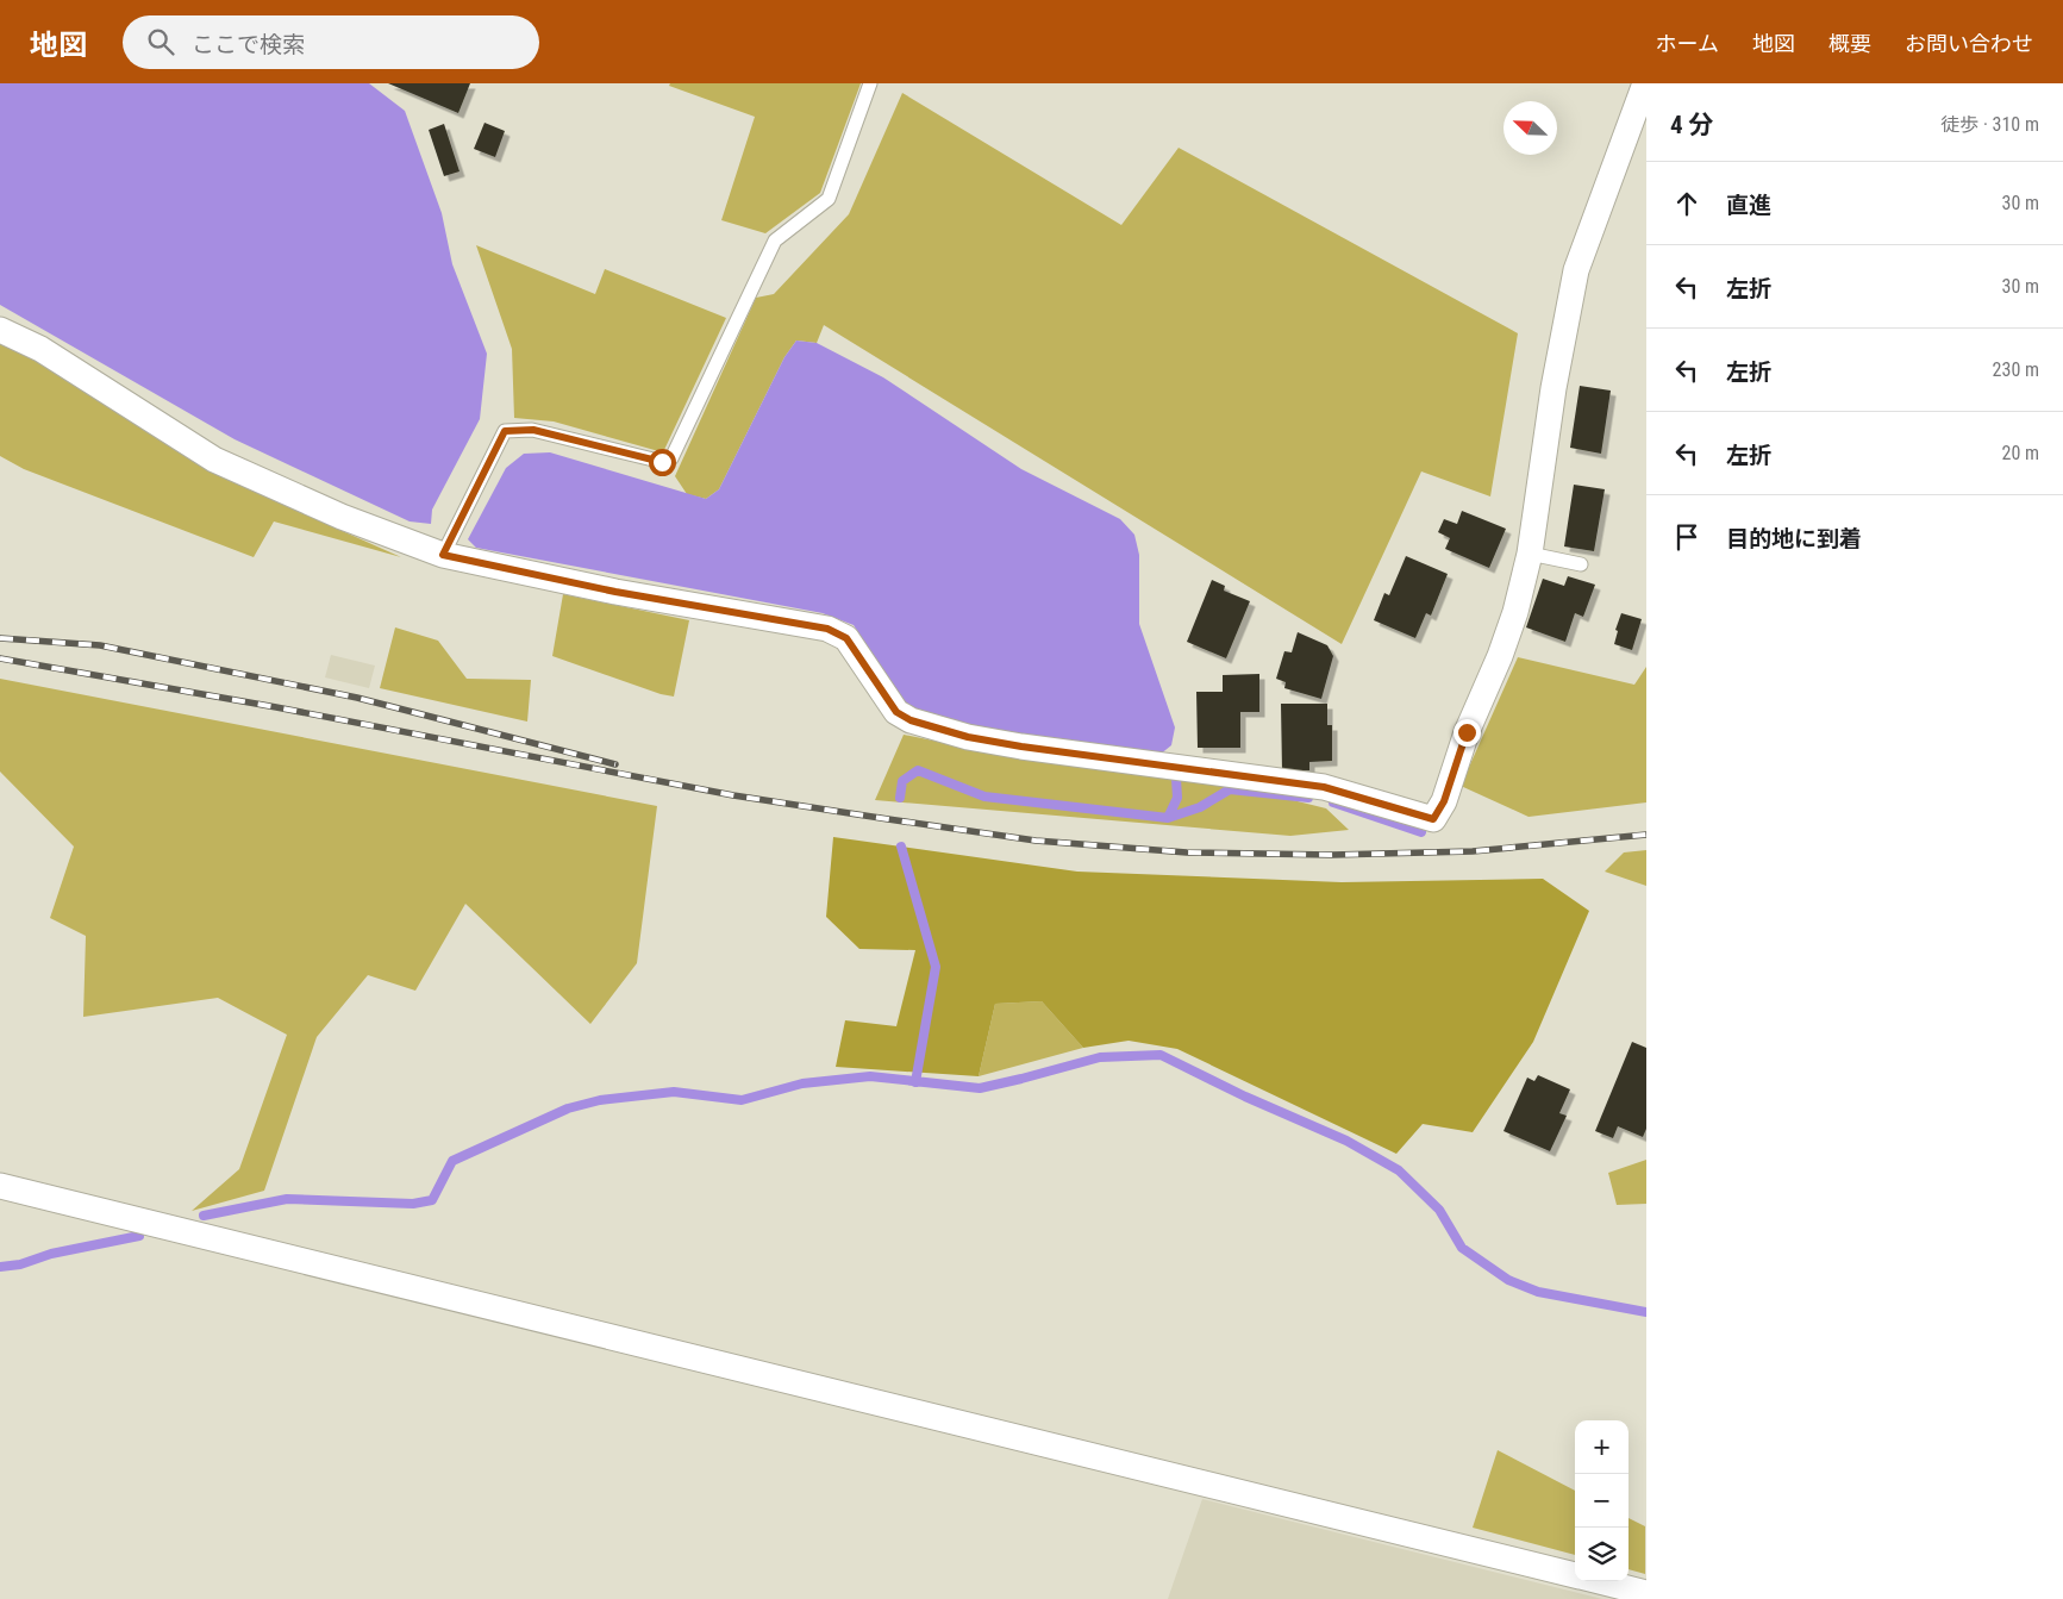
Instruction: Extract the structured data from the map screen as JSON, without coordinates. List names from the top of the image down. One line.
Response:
{"north":"top left","page":{"header":"地図","search":"ここで検索","nav":["ホーム","地図","概要","お問い合わせ"],"heading":["4 分","徒歩 · 310 m"],"list":[["直進","30 m"],["左折","30 m"],["左折","230 m"],["左折","20 m"],"目的地に到着"],"map_buttons":["+","−"]}}
